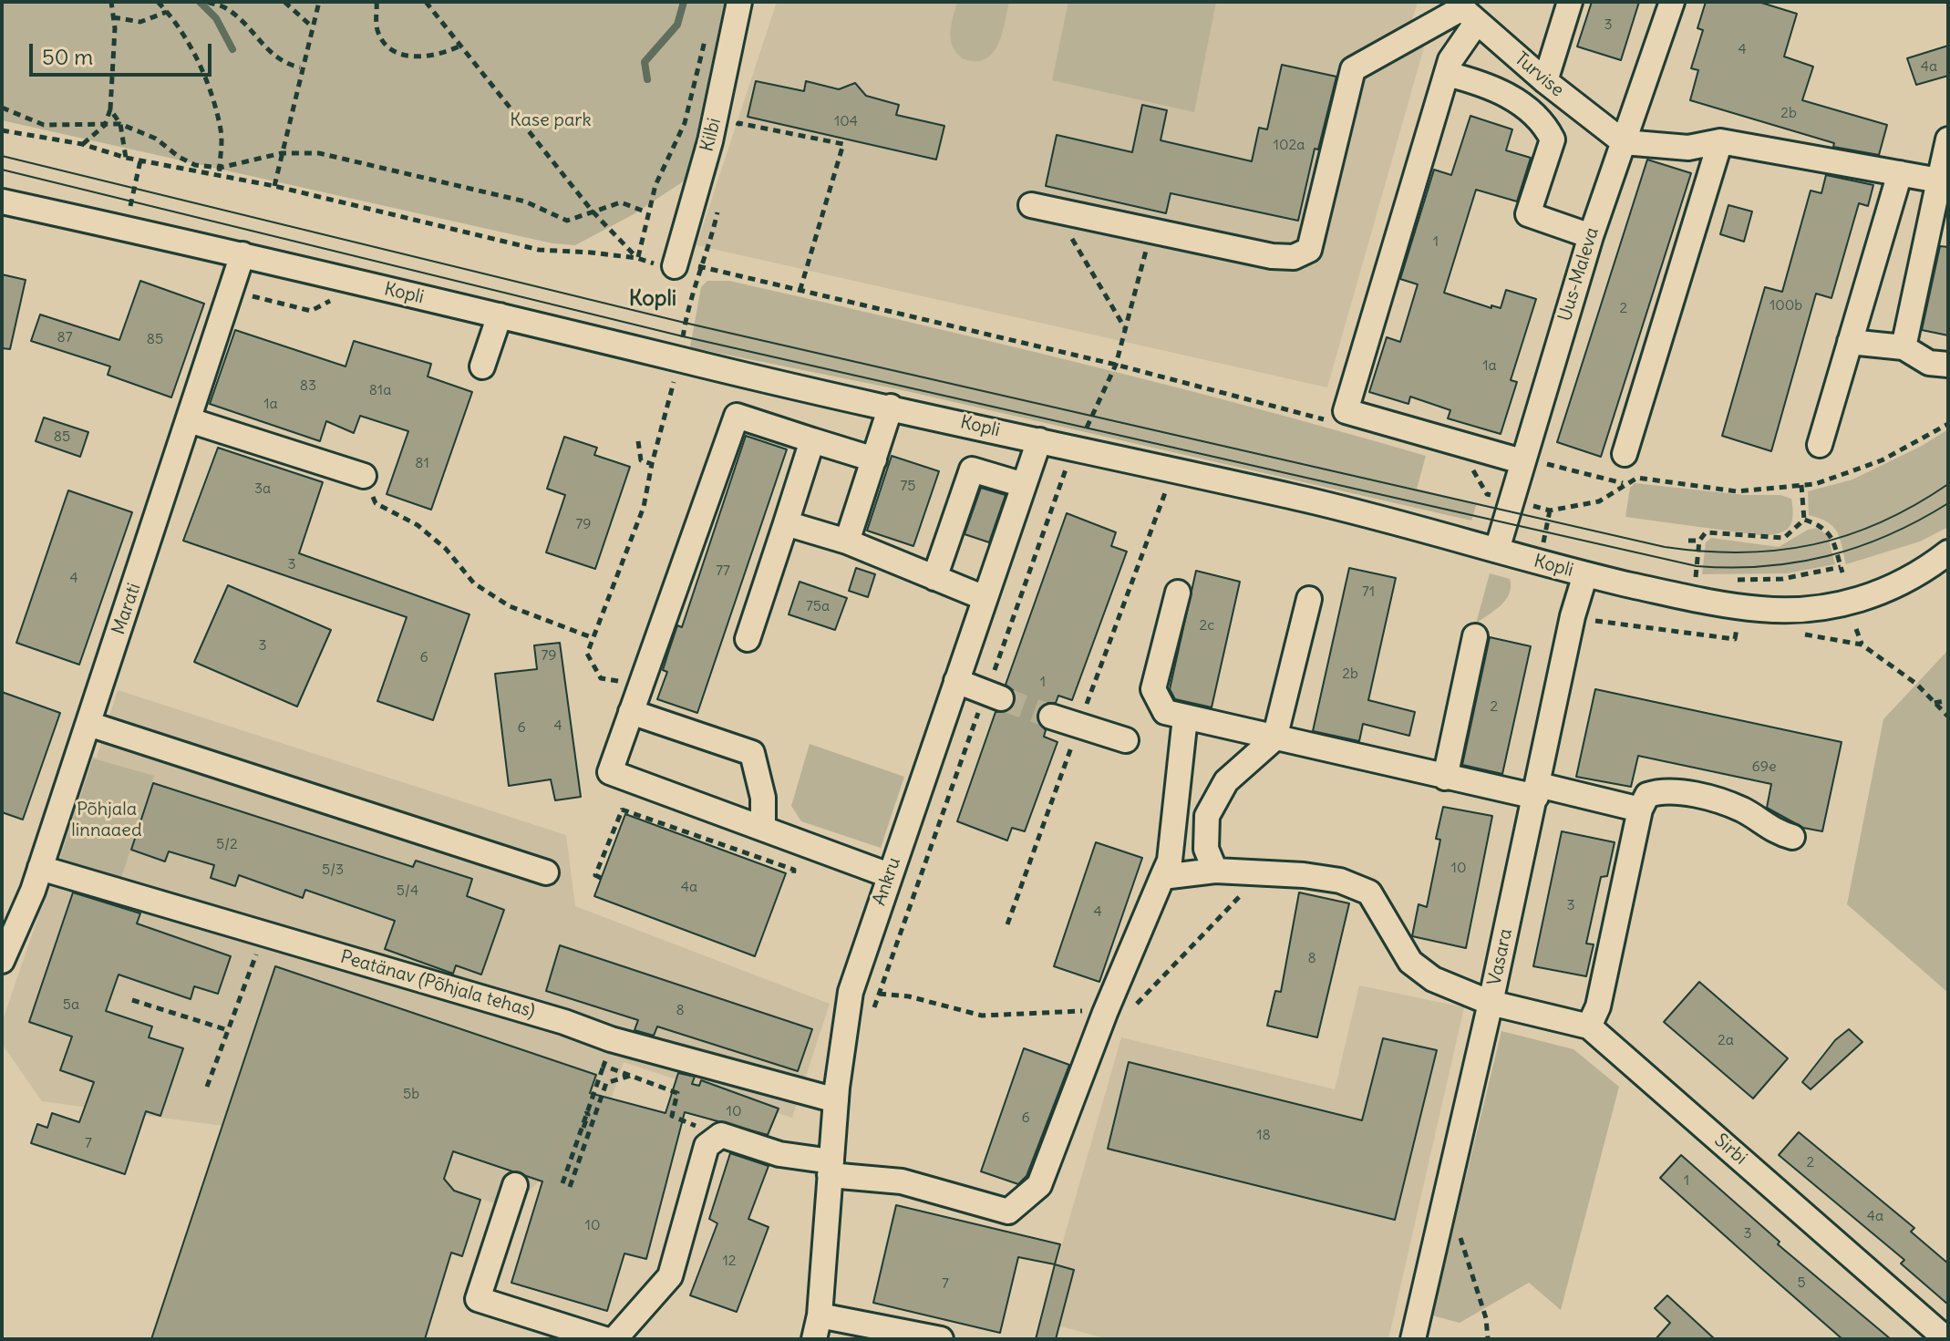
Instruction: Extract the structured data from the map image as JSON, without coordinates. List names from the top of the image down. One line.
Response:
{"streets":{"street":["Turvise","Kilbi","Uus-Maleva","Kopli","Marati","Ankru","Vasara","Peatänav (Põhjala tehas)","Sirbi"]},"crossings":[["Turvise","Uus-Maleva"],["Uus-Maleva","Kopli"],["Kopli","Marati"],["Kopli","Ankru"],["Kopli","Vasara"],["Marati","Peatänav (Põhjala tehas)"],["Ankru","Peatänav (Põhjala tehas)"],["Vasara","Sirbi"]],"districts":["Kopli"],"parks":["Kase park","Põhjala linnaaed"],"house_numbers":["3","4","4a","2b","104","102a","1","100b","2","87","85","1a","83","81a","1a","85","81","75","3a","79","3","77","4","71","75a","2c","3","79","6","2b","1","2","4","6","69e","5/2","10","5/3","4a","5/4","3","4","8","5a","8","2a","5b","10","6","18","7","2","1","4a","10","3","12","5","7"],"scale_bar":"50 m"}
